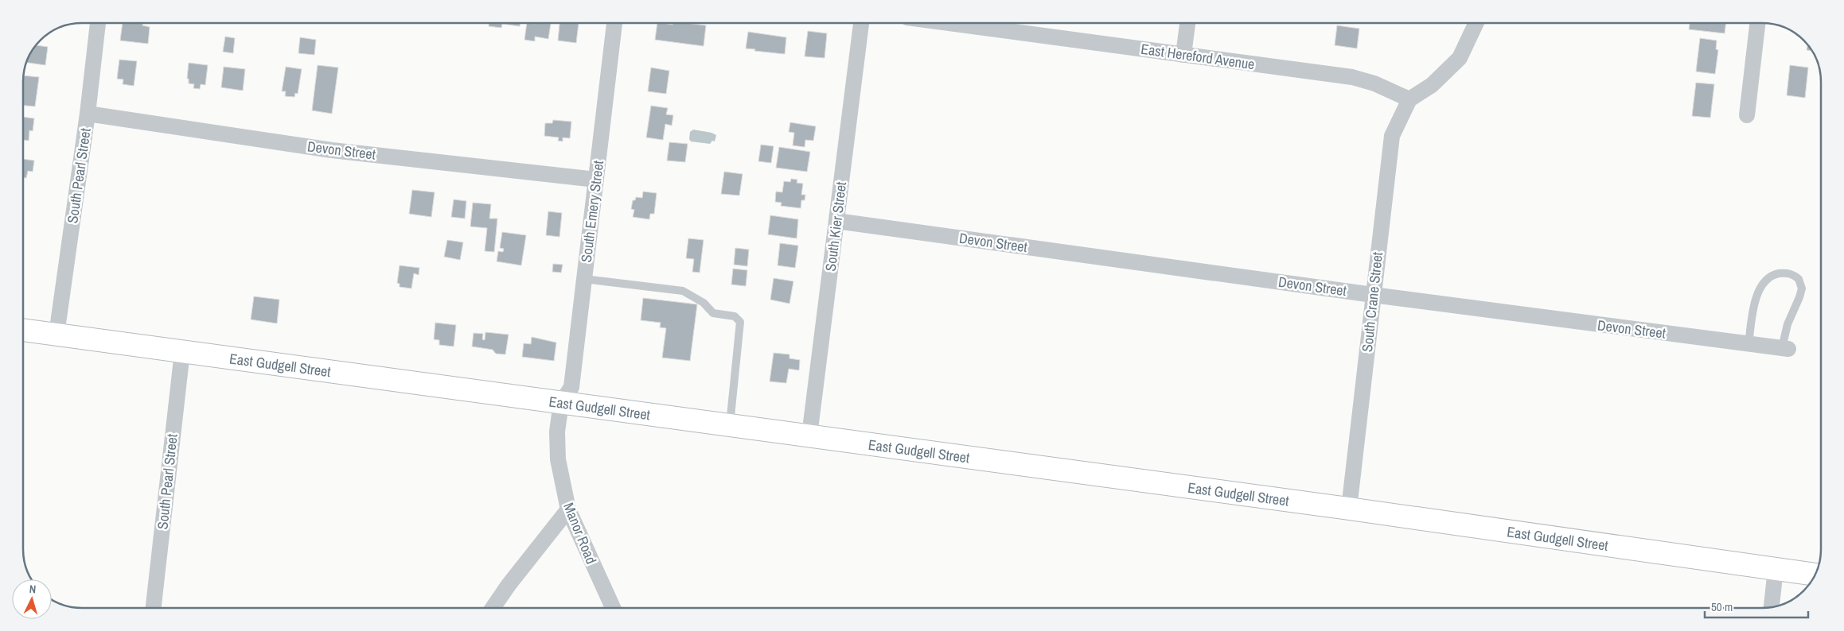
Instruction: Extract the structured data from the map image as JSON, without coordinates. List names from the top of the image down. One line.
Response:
{"streets":{"street":["East Hereford Avenue","Devon Street","South Pearl Street","South Emery Street","South Kier Street","South Crane Street","East Gudgell Street","Manor Road"]},"crossings":[["East Hereford Avenue","South Crane Street"],["Devon Street","South Pearl Street"],["Devon Street","South Emery Street"],["Devon Street","South Kier Street"],["Devon Street","South Crane Street"],["South Pearl Street","East Gudgell Street"],["South Emery Street","East Gudgell Street"],["South Emery Street","Manor Road"],["South Kier Street","East Gudgell Street"],["South Crane Street","East Gudgell Street"],["East Gudgell Street","Manor Road"]],"scale_bar":"50 m","north":"top"}
